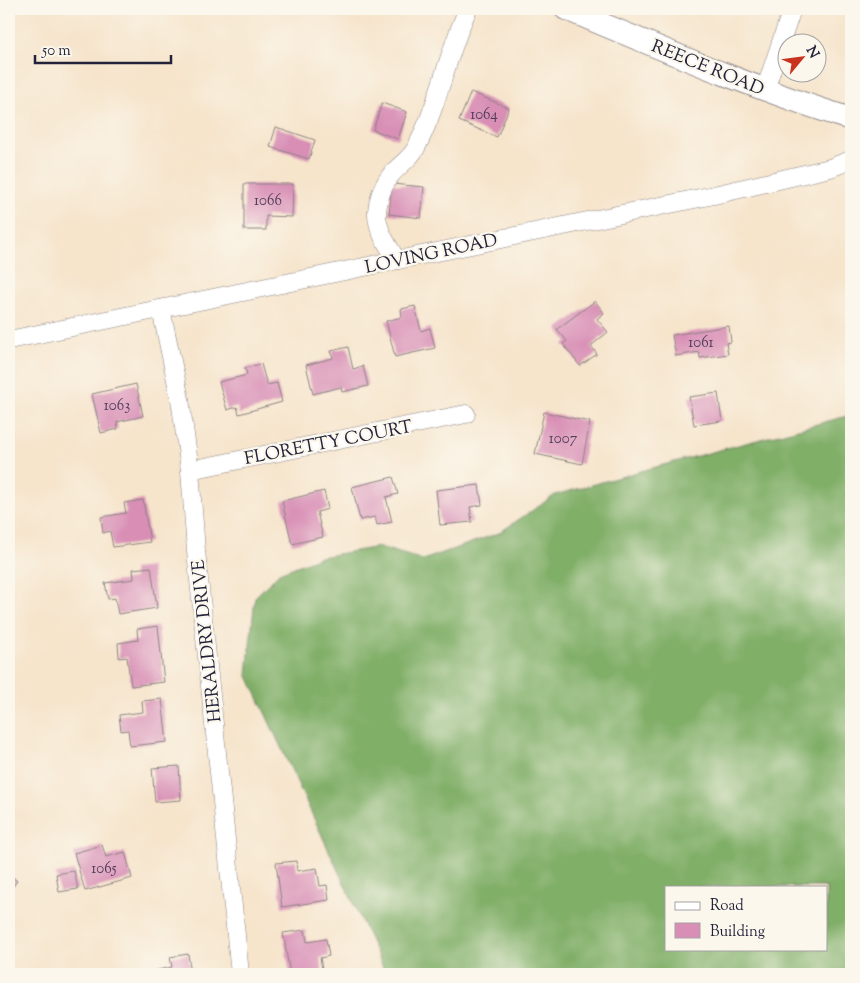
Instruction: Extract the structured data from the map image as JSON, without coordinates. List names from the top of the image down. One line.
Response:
{"streets":{"main road":["REECE ROAD"],"street":["LOVING ROAD","FLORETTY COURT","HERALDRY DRIVE"]},"crossings":[["LOVING ROAD","HERALDRY DRIVE"],["FLORETTY COURT","HERALDRY DRIVE"]],"house_numbers":["1064","1066","1061","1063","1007","1065"],"legend":["Road","Building"],"scale_bar":"50 m","north":"top right"}
